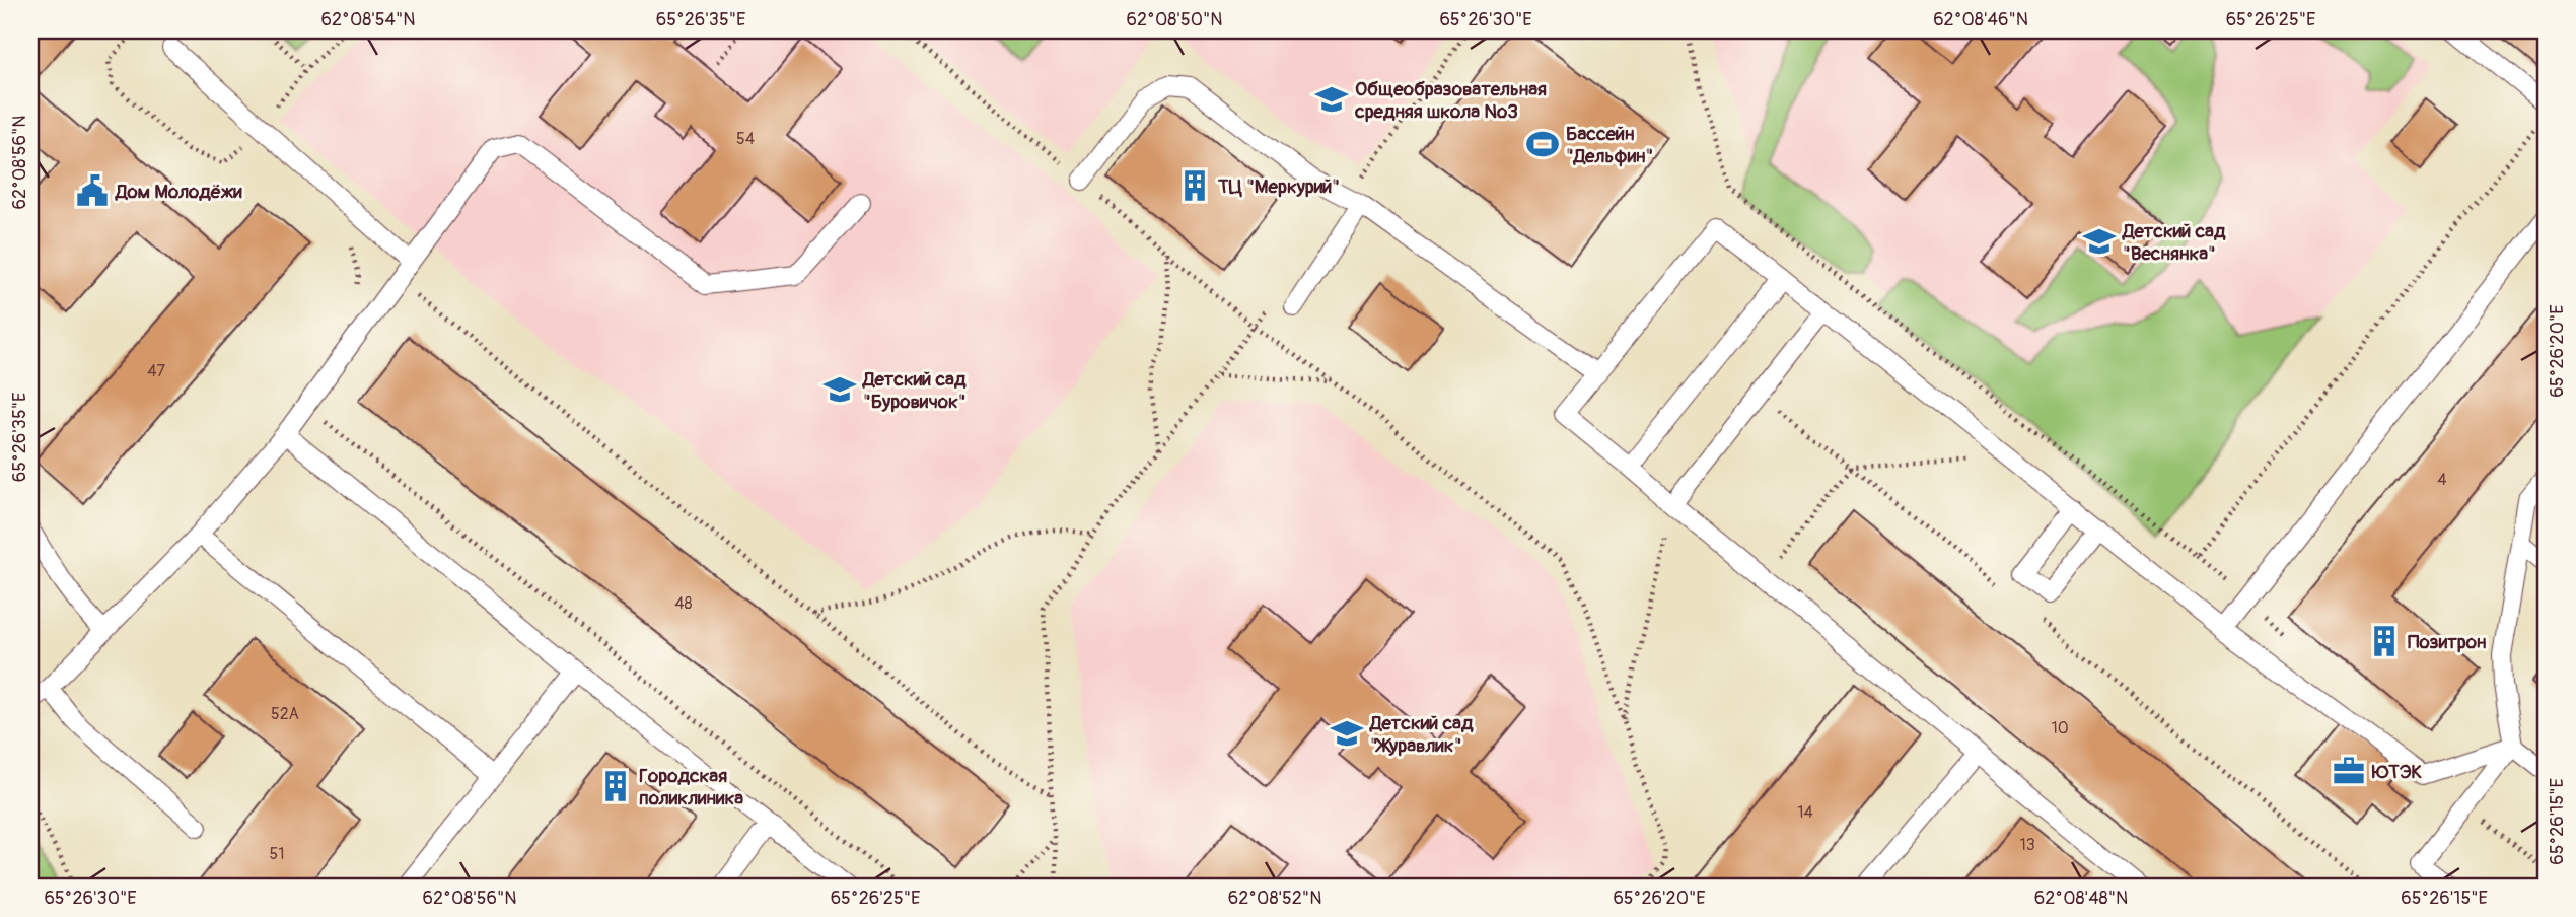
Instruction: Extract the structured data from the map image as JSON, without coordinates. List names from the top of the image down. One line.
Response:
{"places":{"school or university":["Общеобразовательная средняя школа №3","Детский сад \"Веснянка\"","Детский сад \"Буровичок\"","Детский сад \"Журавлик\""],"sports":["Бассейн \"Дельфин\""],"building":["ТЦ \"Меркурий\"","Позитрон","Городская поликлиника"],"public building":["Дом Молодёжи"],"office":["ЮТЭК"]},"house_numbers":["54","47","4","48","52А","10","14","13","51"],"coordinates":["62°08'54\"N","65°26'35\"E","62°08'50\"N","65°26'30\"E","62°08'46\"N","65°26'25\"E","62°08'56\"N","65°26'20\"E","65°26'15\"E","62°08'52\"N","62°08'48\"N"]}
